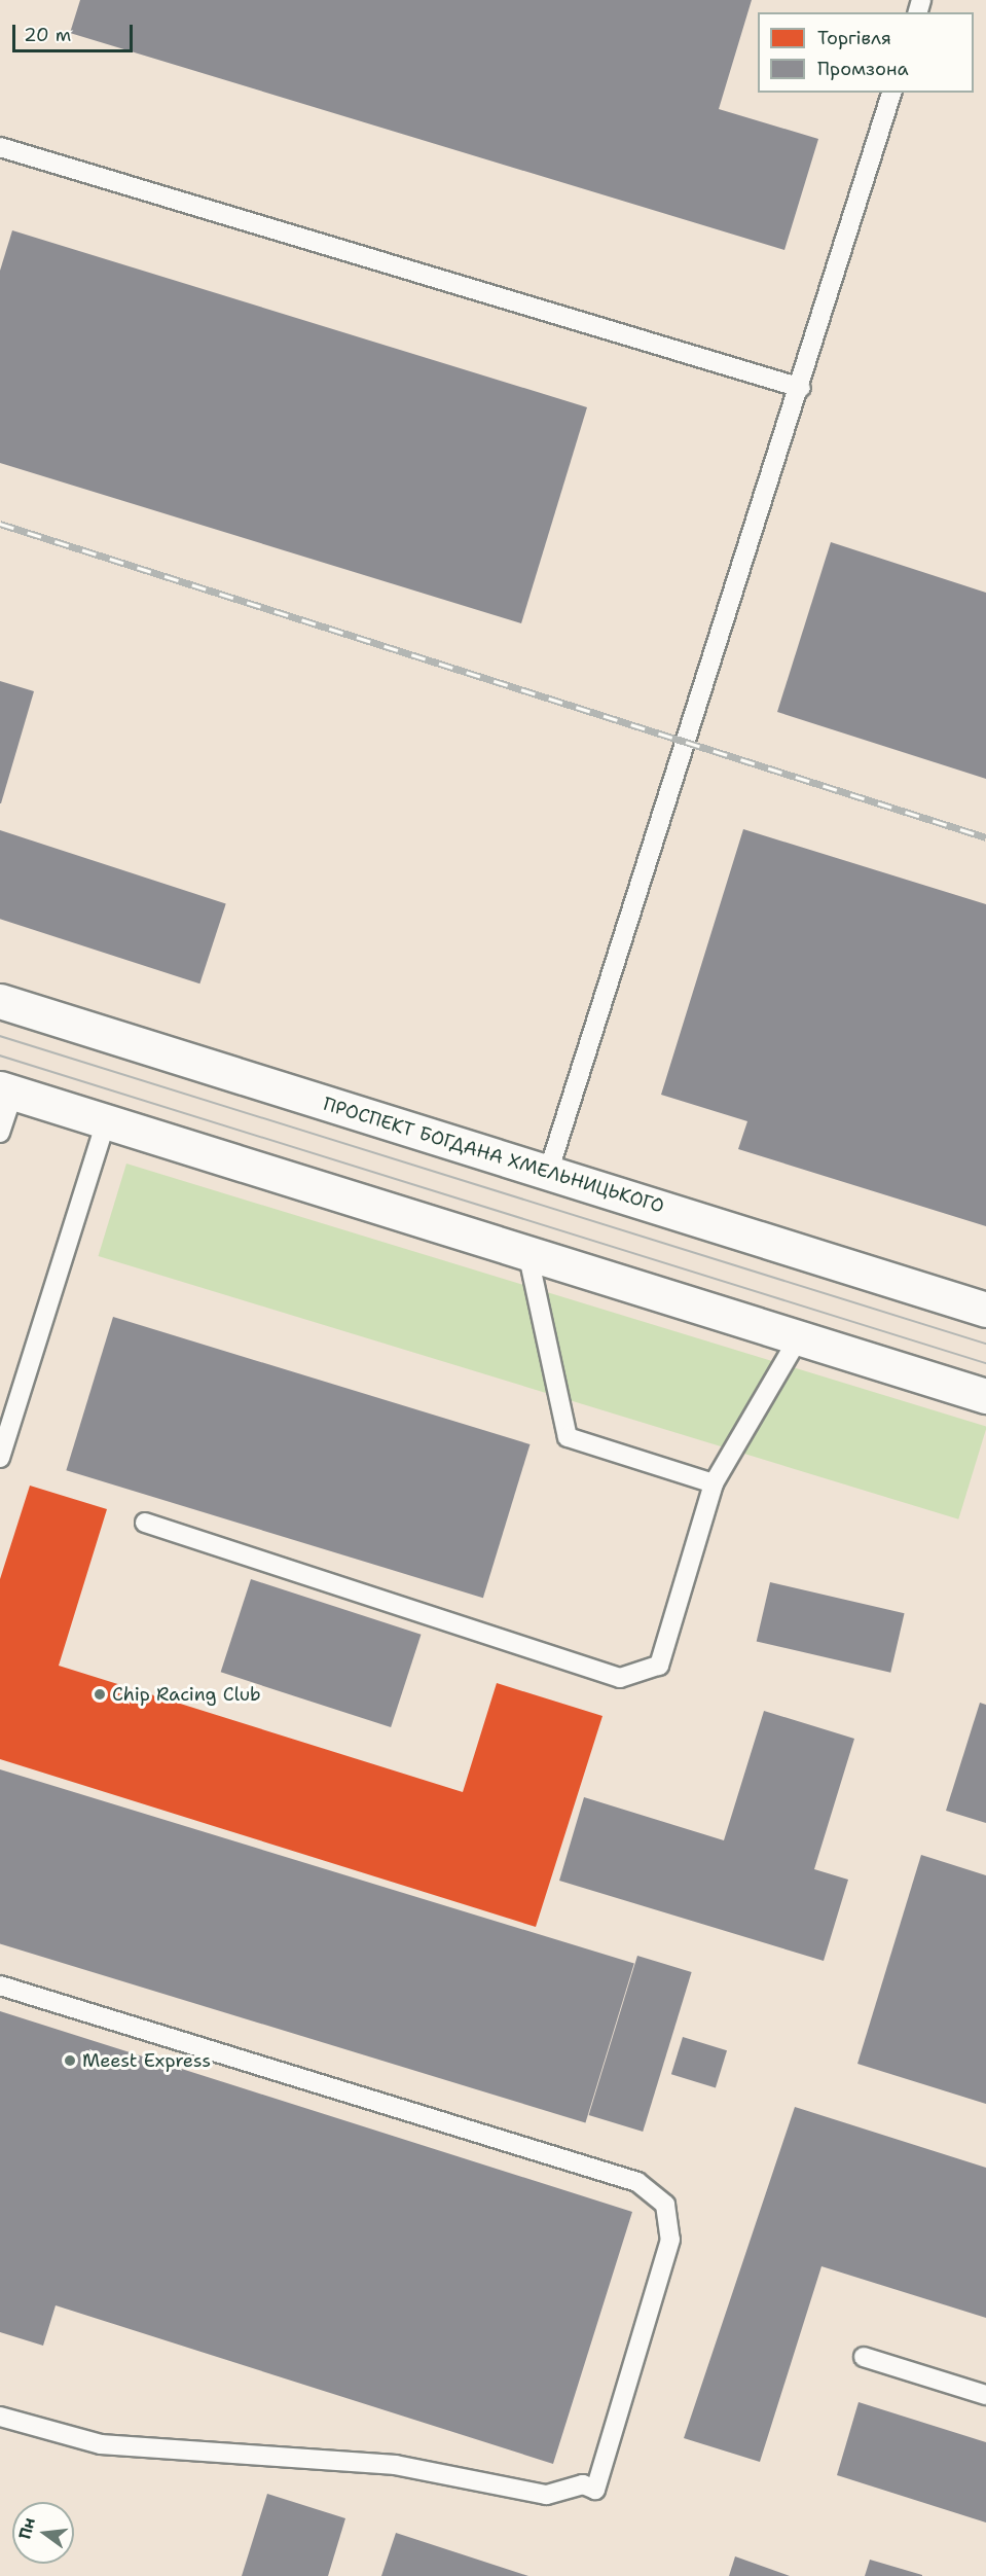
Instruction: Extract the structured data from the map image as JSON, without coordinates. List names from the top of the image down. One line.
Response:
{"streets":{"main road":["ПРОСПЕКТ БОГДАНА ХМЕЛЬНИЦЬКОГО"]},"places":["Chip Racing Club","Meest Express"],"legend":["Торгівля","Промзона"],"scale_bar":"20 m","north":"left"}
